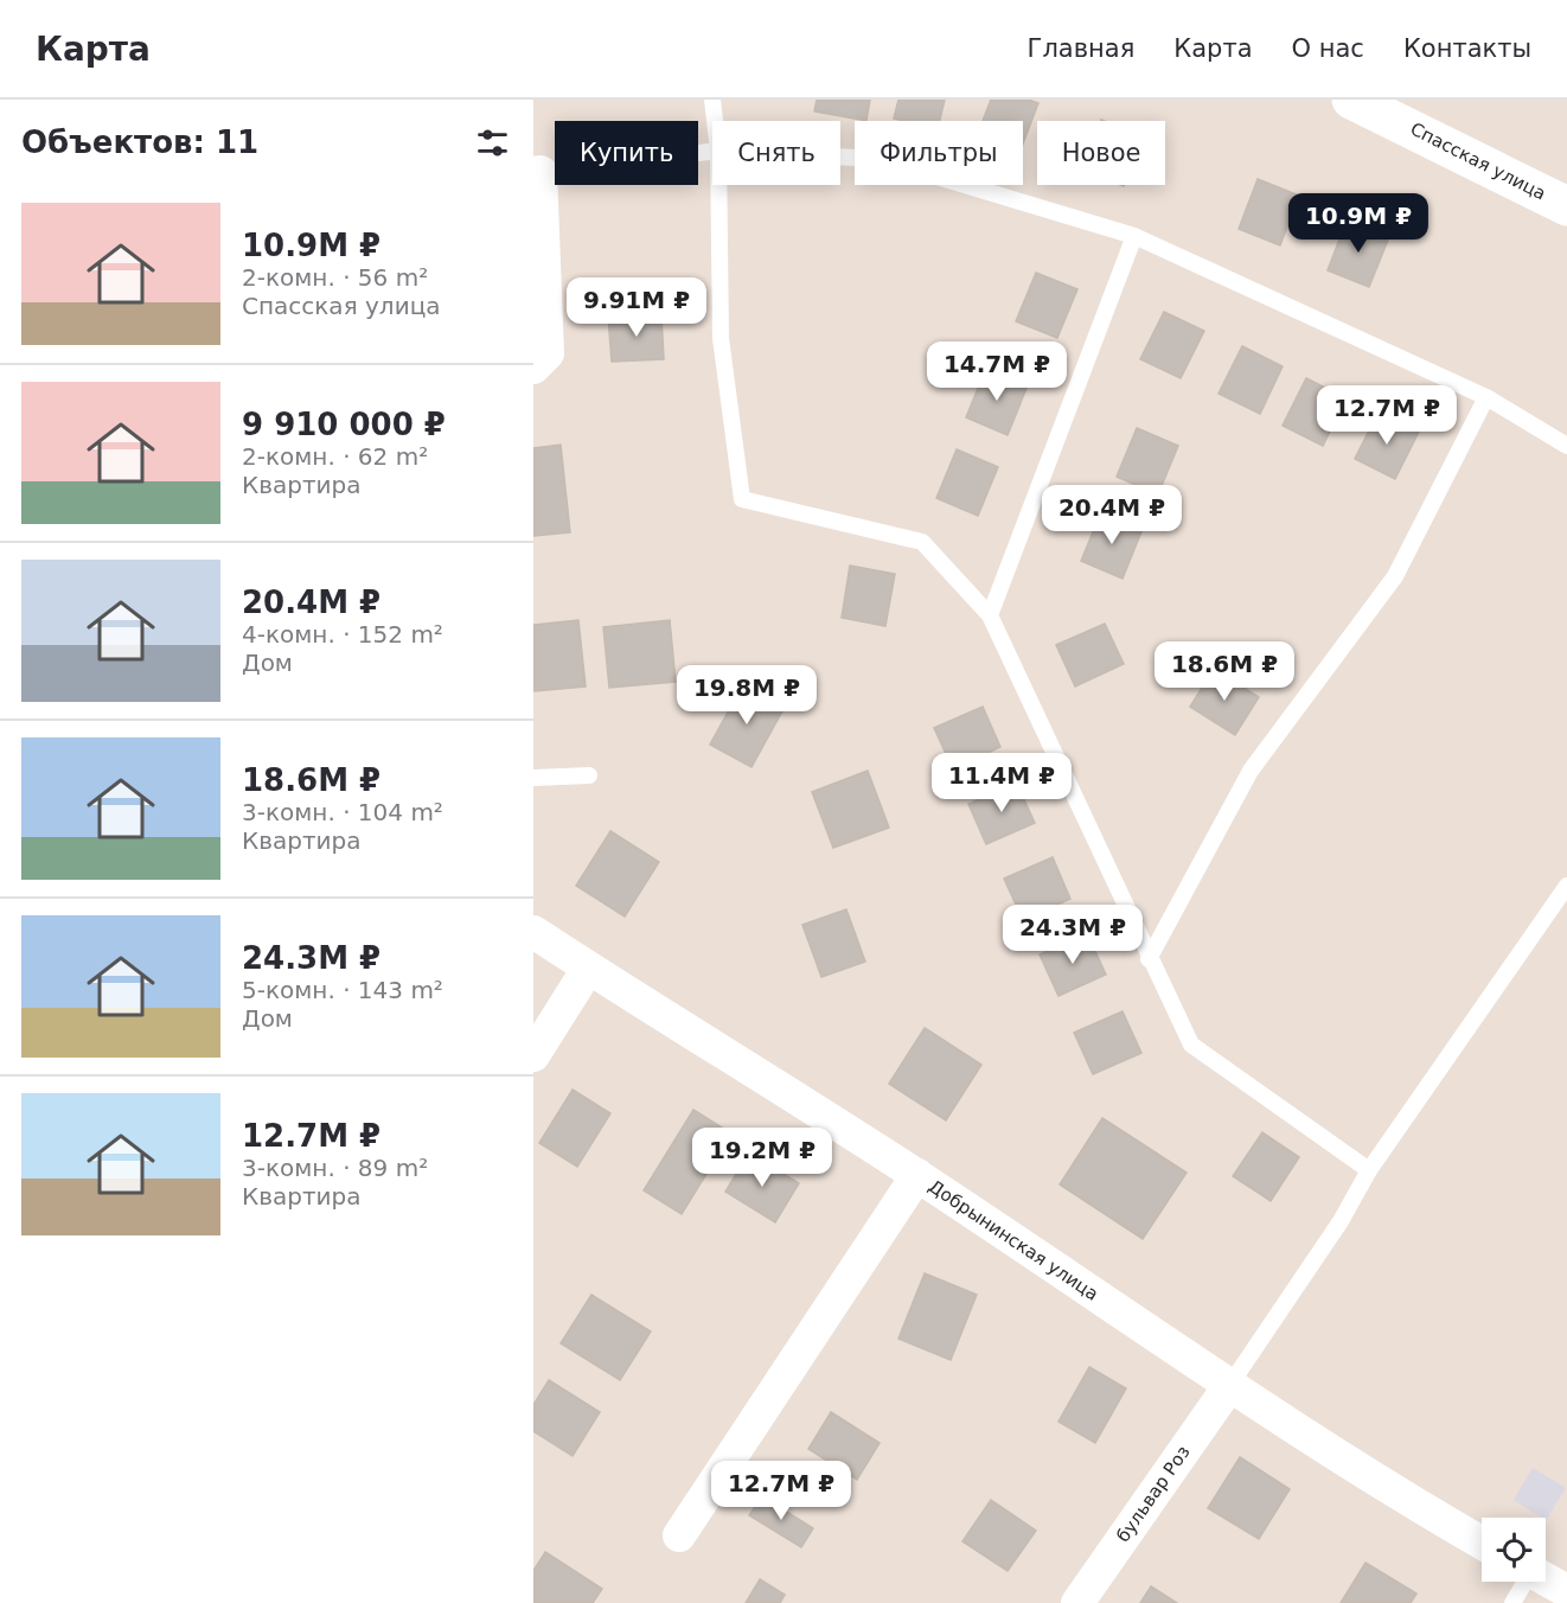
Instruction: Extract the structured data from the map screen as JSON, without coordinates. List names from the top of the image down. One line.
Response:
{"streets":{"street":["Спасская улица","Добрынинская улица","бульвар Роз"]},"crossings":[["Добрынинская улица","бульвар Роз"]],"page":{"header":"Карта","nav":["Главная","Карта","О нас","Контакты"],"heading":"Объектов: 11","chip":["Купить","Снять","Фильтры","Новое"],"list":[{"name":"10.9M ₽","note":"2-комн. · 56 m² · Спасская улица"},{"name":"9 910 000 ₽","note":"2-комн. · 62 m² · Квартира"},{"name":"20.4M ₽","note":"4-комн. · 152 m² · Дом"},{"name":"18.6M ₽","note":"3-комн. · 104 m² · Квартира"},{"name":"24.3M ₽","note":"5-комн. · 143 m² · Дом"},{"name":"12.7M ₽","note":"3-комн. · 89 m² · Квартира"}],"price":["10.9M ₽","9.91M ₽","14.7M ₽","12.7M ₽","20.4M ₽","18.6M ₽","19.8M ₽","11.4M ₽","24.3M ₽","19.2M ₽","12.7M ₽"]}}
